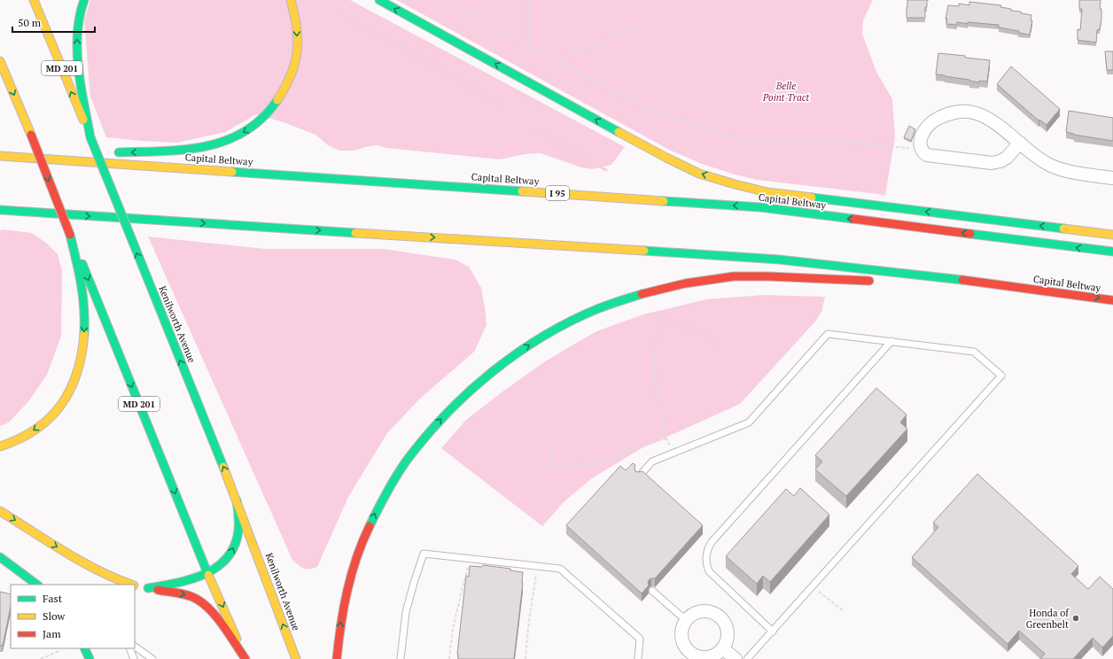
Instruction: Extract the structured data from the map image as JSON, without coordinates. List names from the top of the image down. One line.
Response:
{"streets":{"main road":["MD 201","Capital Beltway","I 95","Kenilworth Avenue"]},"parks":["Belle Point Tract"],"places":["Honda of Greenbelt"],"legend":["Fast","Slow","Jam"],"scale_bar":"50 m"}
